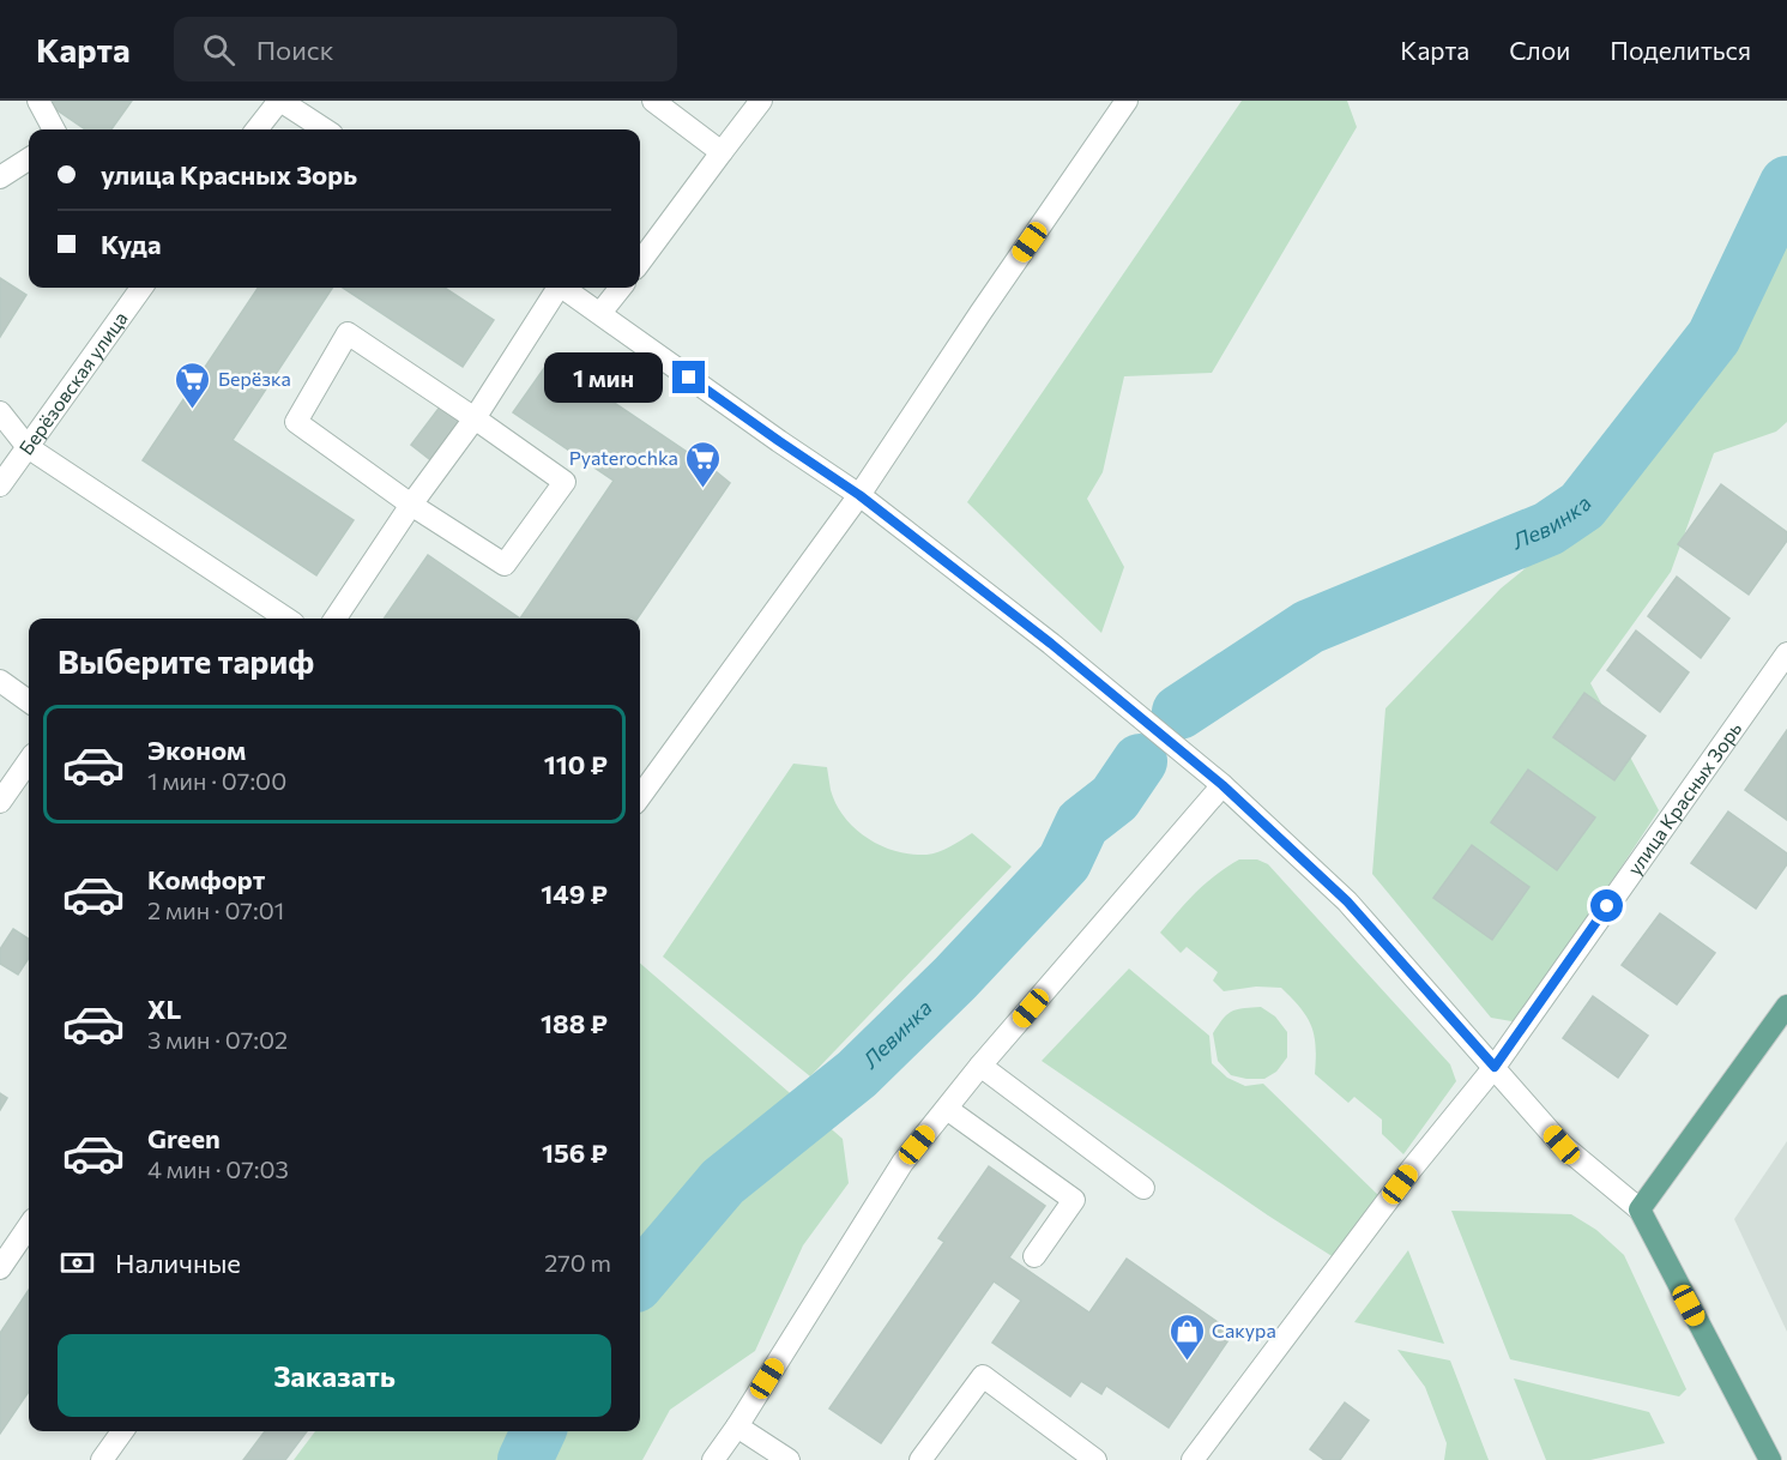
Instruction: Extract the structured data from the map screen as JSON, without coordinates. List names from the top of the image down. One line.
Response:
{"streets":{"street":["Берёзовская улица","улица Красных Зорь"]},"water":["Левинка"],"places":{"supermarket":["Берёзка","Pyaterochka"],"shop":["Сакура"]},"page":{"header":"Карта","search":"Поиск","nav":["Карта","Слои","Поделиться"],"banner":["улица Красных Зорь","Куда"],"bubble":"1 мин","heading":"Выберите тариф","list":[{"name":"Эконом","note":"1 мин · 07:00","value":"110 ₽"},{"name":"Комфорт","note":"2 мин · 07:01","value":"149 ₽"},{"name":"XL","note":"3 мин · 07:02","value":"188 ₽"},{"name":"Green","note":"4 мин · 07:03","value":"156 ₽"}],"pay":["Наличные","270 m"],"buttons":"Заказать"}}
